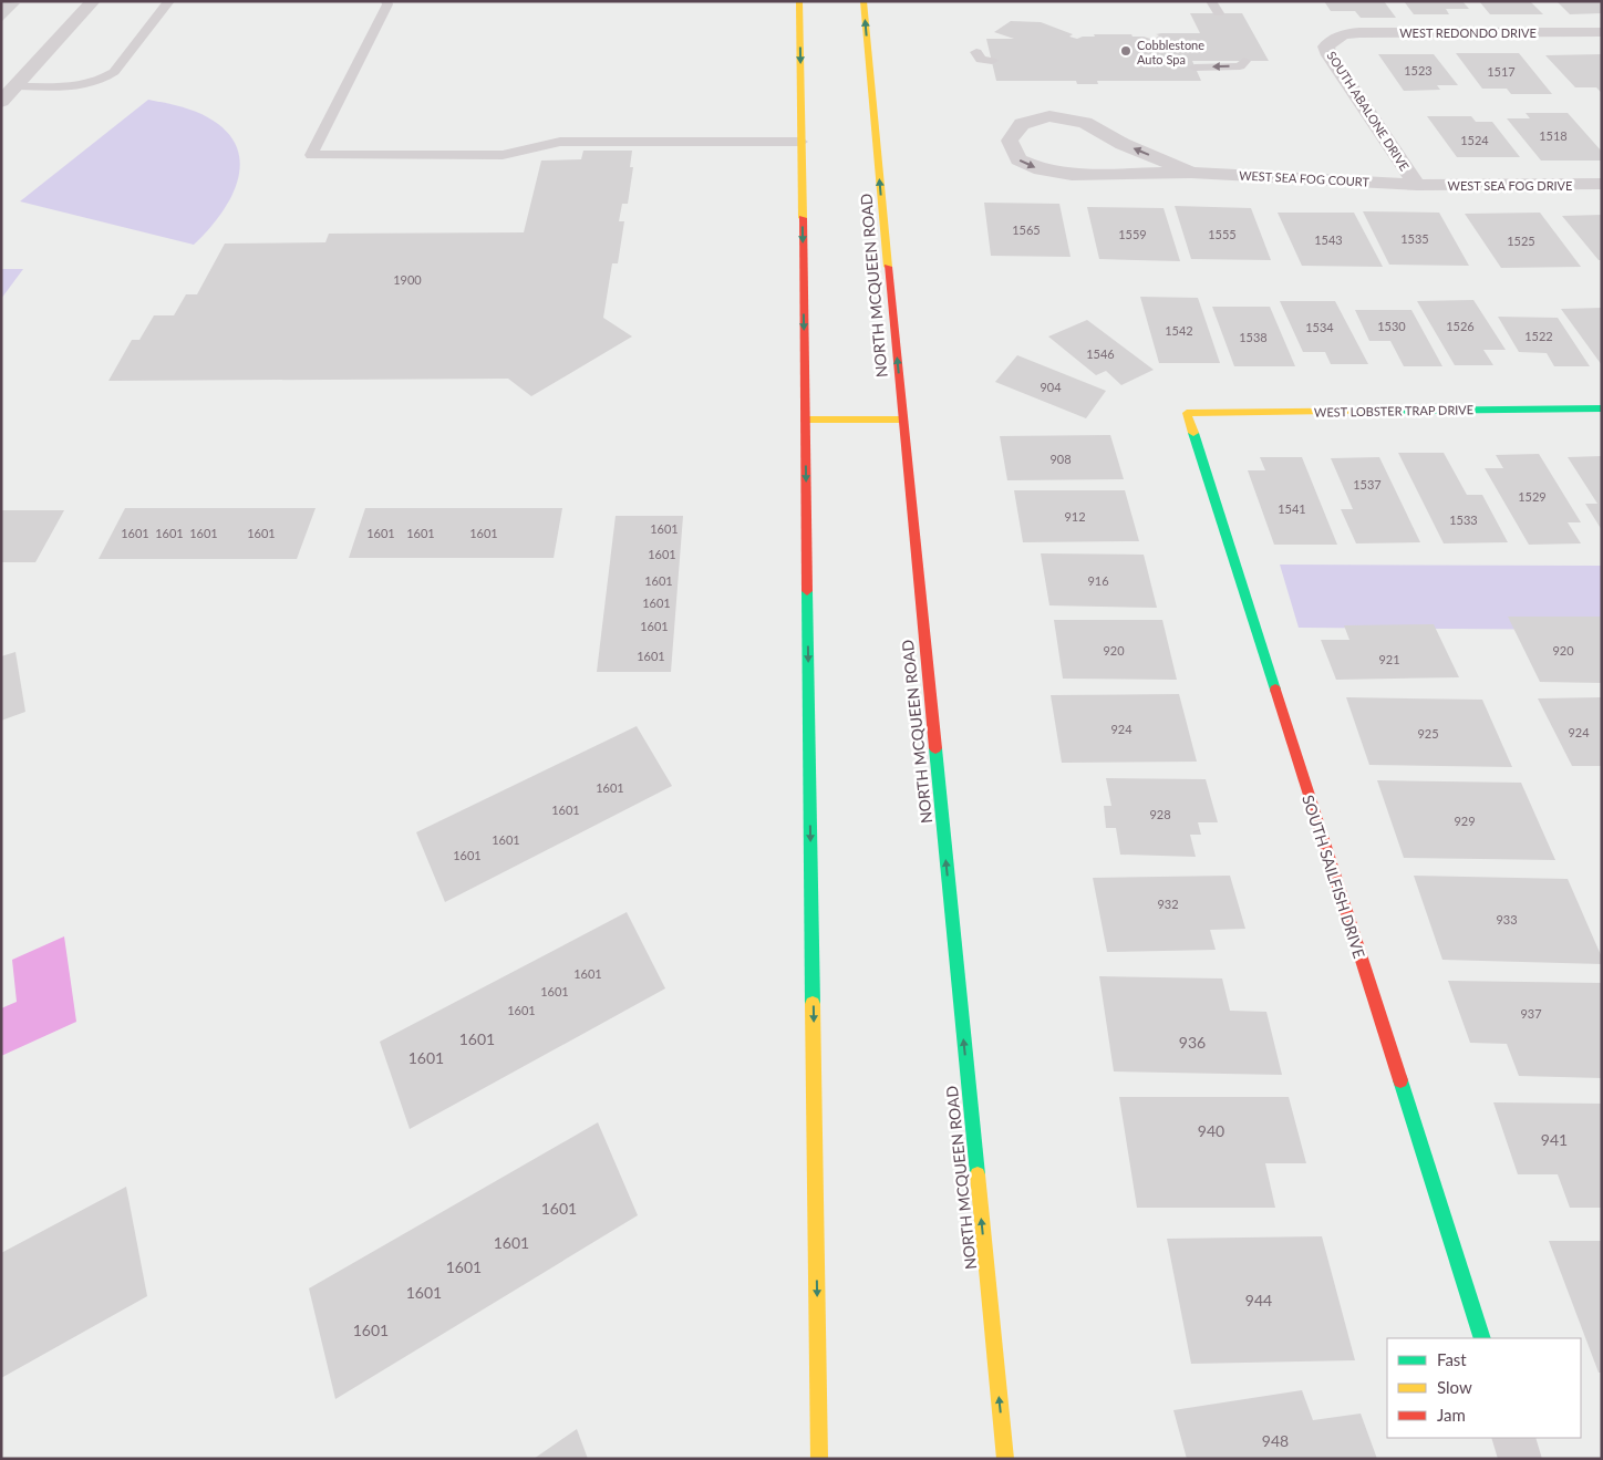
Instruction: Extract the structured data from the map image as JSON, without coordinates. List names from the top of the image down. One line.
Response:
{"streets":{"main road":["NORTH MCQUEEN ROAD","WEST LOBSTER TRAP DRIVE","SOUTH SAILFISH DRIVE"],"street":["WEST REDONDO DRIVE","SOUTH ABALONE DRIVE","WEST SEA FOG COURT","WEST SEA FOG DRIVE"]},"crossings":[["WEST REDONDO DRIVE","SOUTH ABALONE DRIVE"],["SOUTH ABALONE DRIVE","WEST SEA FOG COURT"],["SOUTH ABALONE DRIVE","WEST SEA FOG DRIVE"],["WEST SEA FOG COURT","WEST SEA FOG DRIVE"],["WEST LOBSTER TRAP DRIVE","SOUTH SAILFISH DRIVE"]],"places":["Cobblestone Auto Spa"],"house_numbers":["1523","1517","1518","1524","1565","1559","1555","1535","1543","1525","1900","1530","1526","1534","1542","1522","1538","1546","904","908","1537","1529","1541","912","1533","1601","1601","1601","1601","1601","1601","1601","1601","1601","1601","916","1601","1601","920","920","1601","921","924","924","925","1601","1601","928","929","1601","1601","932","933","1601","1601","1601","937","1601","936","1601","940","941","1601","1601","1601","1601","944","1601","948"],"legend":["Fast","Slow","Jam"]}
